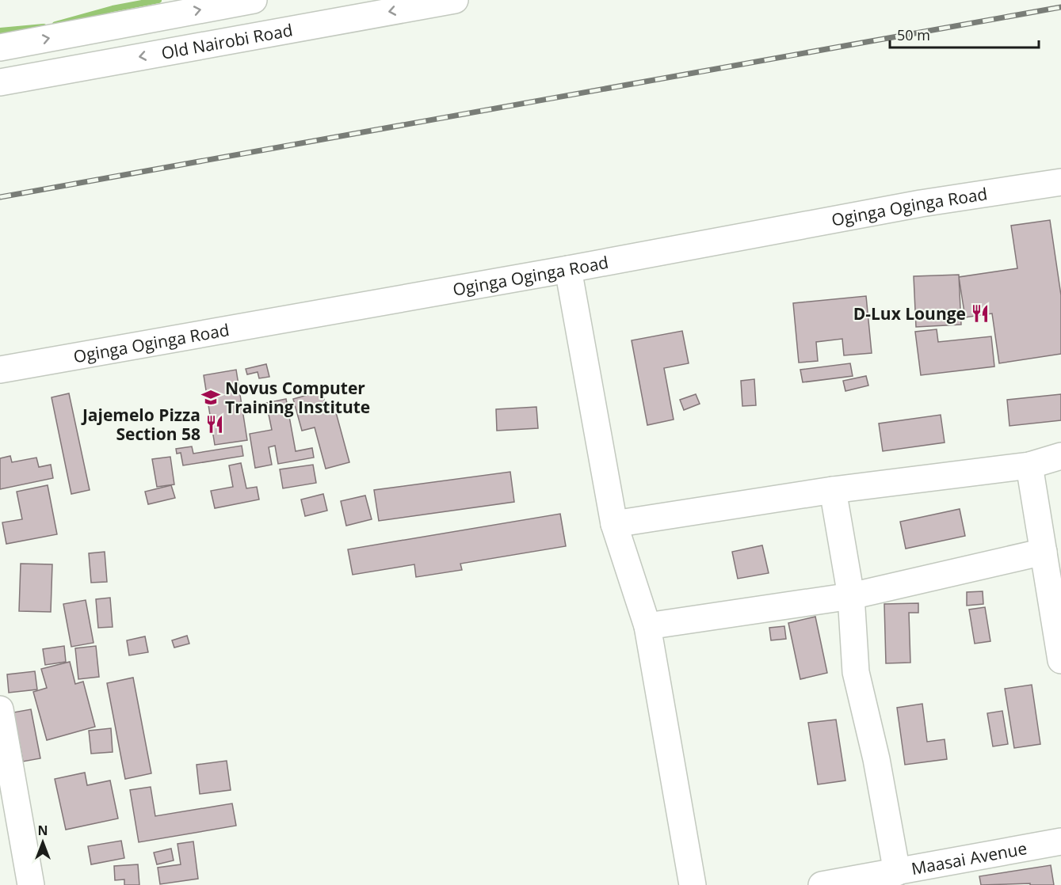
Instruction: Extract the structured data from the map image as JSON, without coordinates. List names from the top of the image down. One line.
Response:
{"streets":{"main road":["Old Nairobi Road","Oginga Oginga Road","Maasai Avenue"]},"places":{"restaurant":["D-Lux Lounge","Jajemelo Pizza Section 58"],"school or university":["Novus Computer Training Institute"]},"scale_bar":"50 m","north":"top"}
